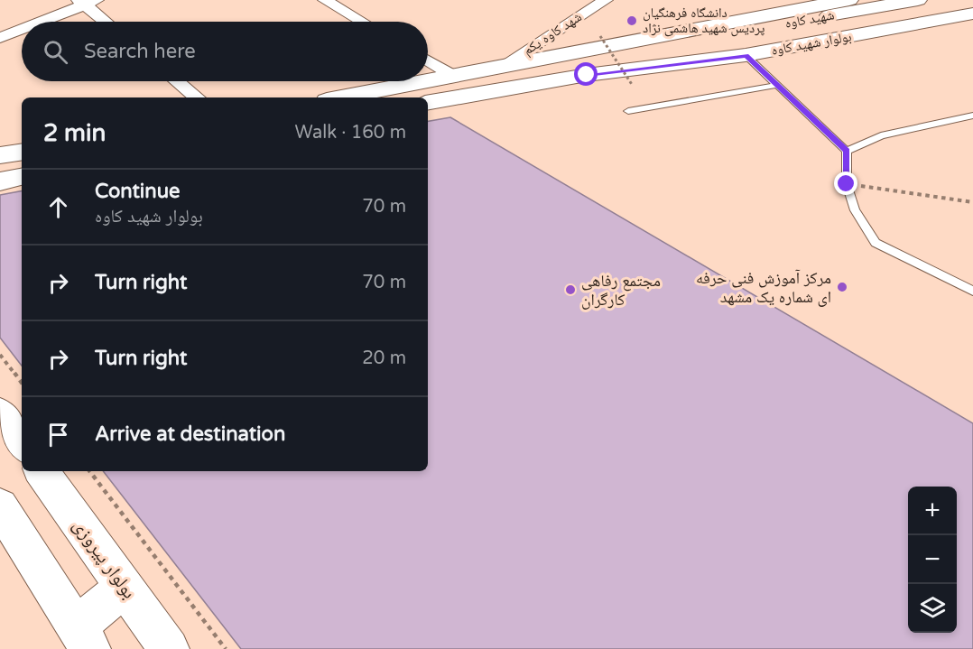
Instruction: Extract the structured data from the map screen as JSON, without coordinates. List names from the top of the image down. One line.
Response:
{"streets":{"main road":["شهید کاوه","بولوار شهید کاوه","بولوار پیروزی"],"street":["شهد کاوه یکم"]},"crossings":[["شهید کاوه","بولوار شهید کاوه"]],"places":["دانشگاه فرهنگیان پردیس شهید هاشمی نژاد","مرکز آموزش فنی حرفه ای شماره یک مشهد","مجتمع رفاهی کارگران"],"page":{"search":"Search here","heading":["2 min","Walk · 160 m"],"list":[["Continue","بولوار شهید کاوه","70 m"],["Turn right","70 m"],["Turn right","20 m"],"Arrive at destination"],"map_buttons":["+","−"]}}
